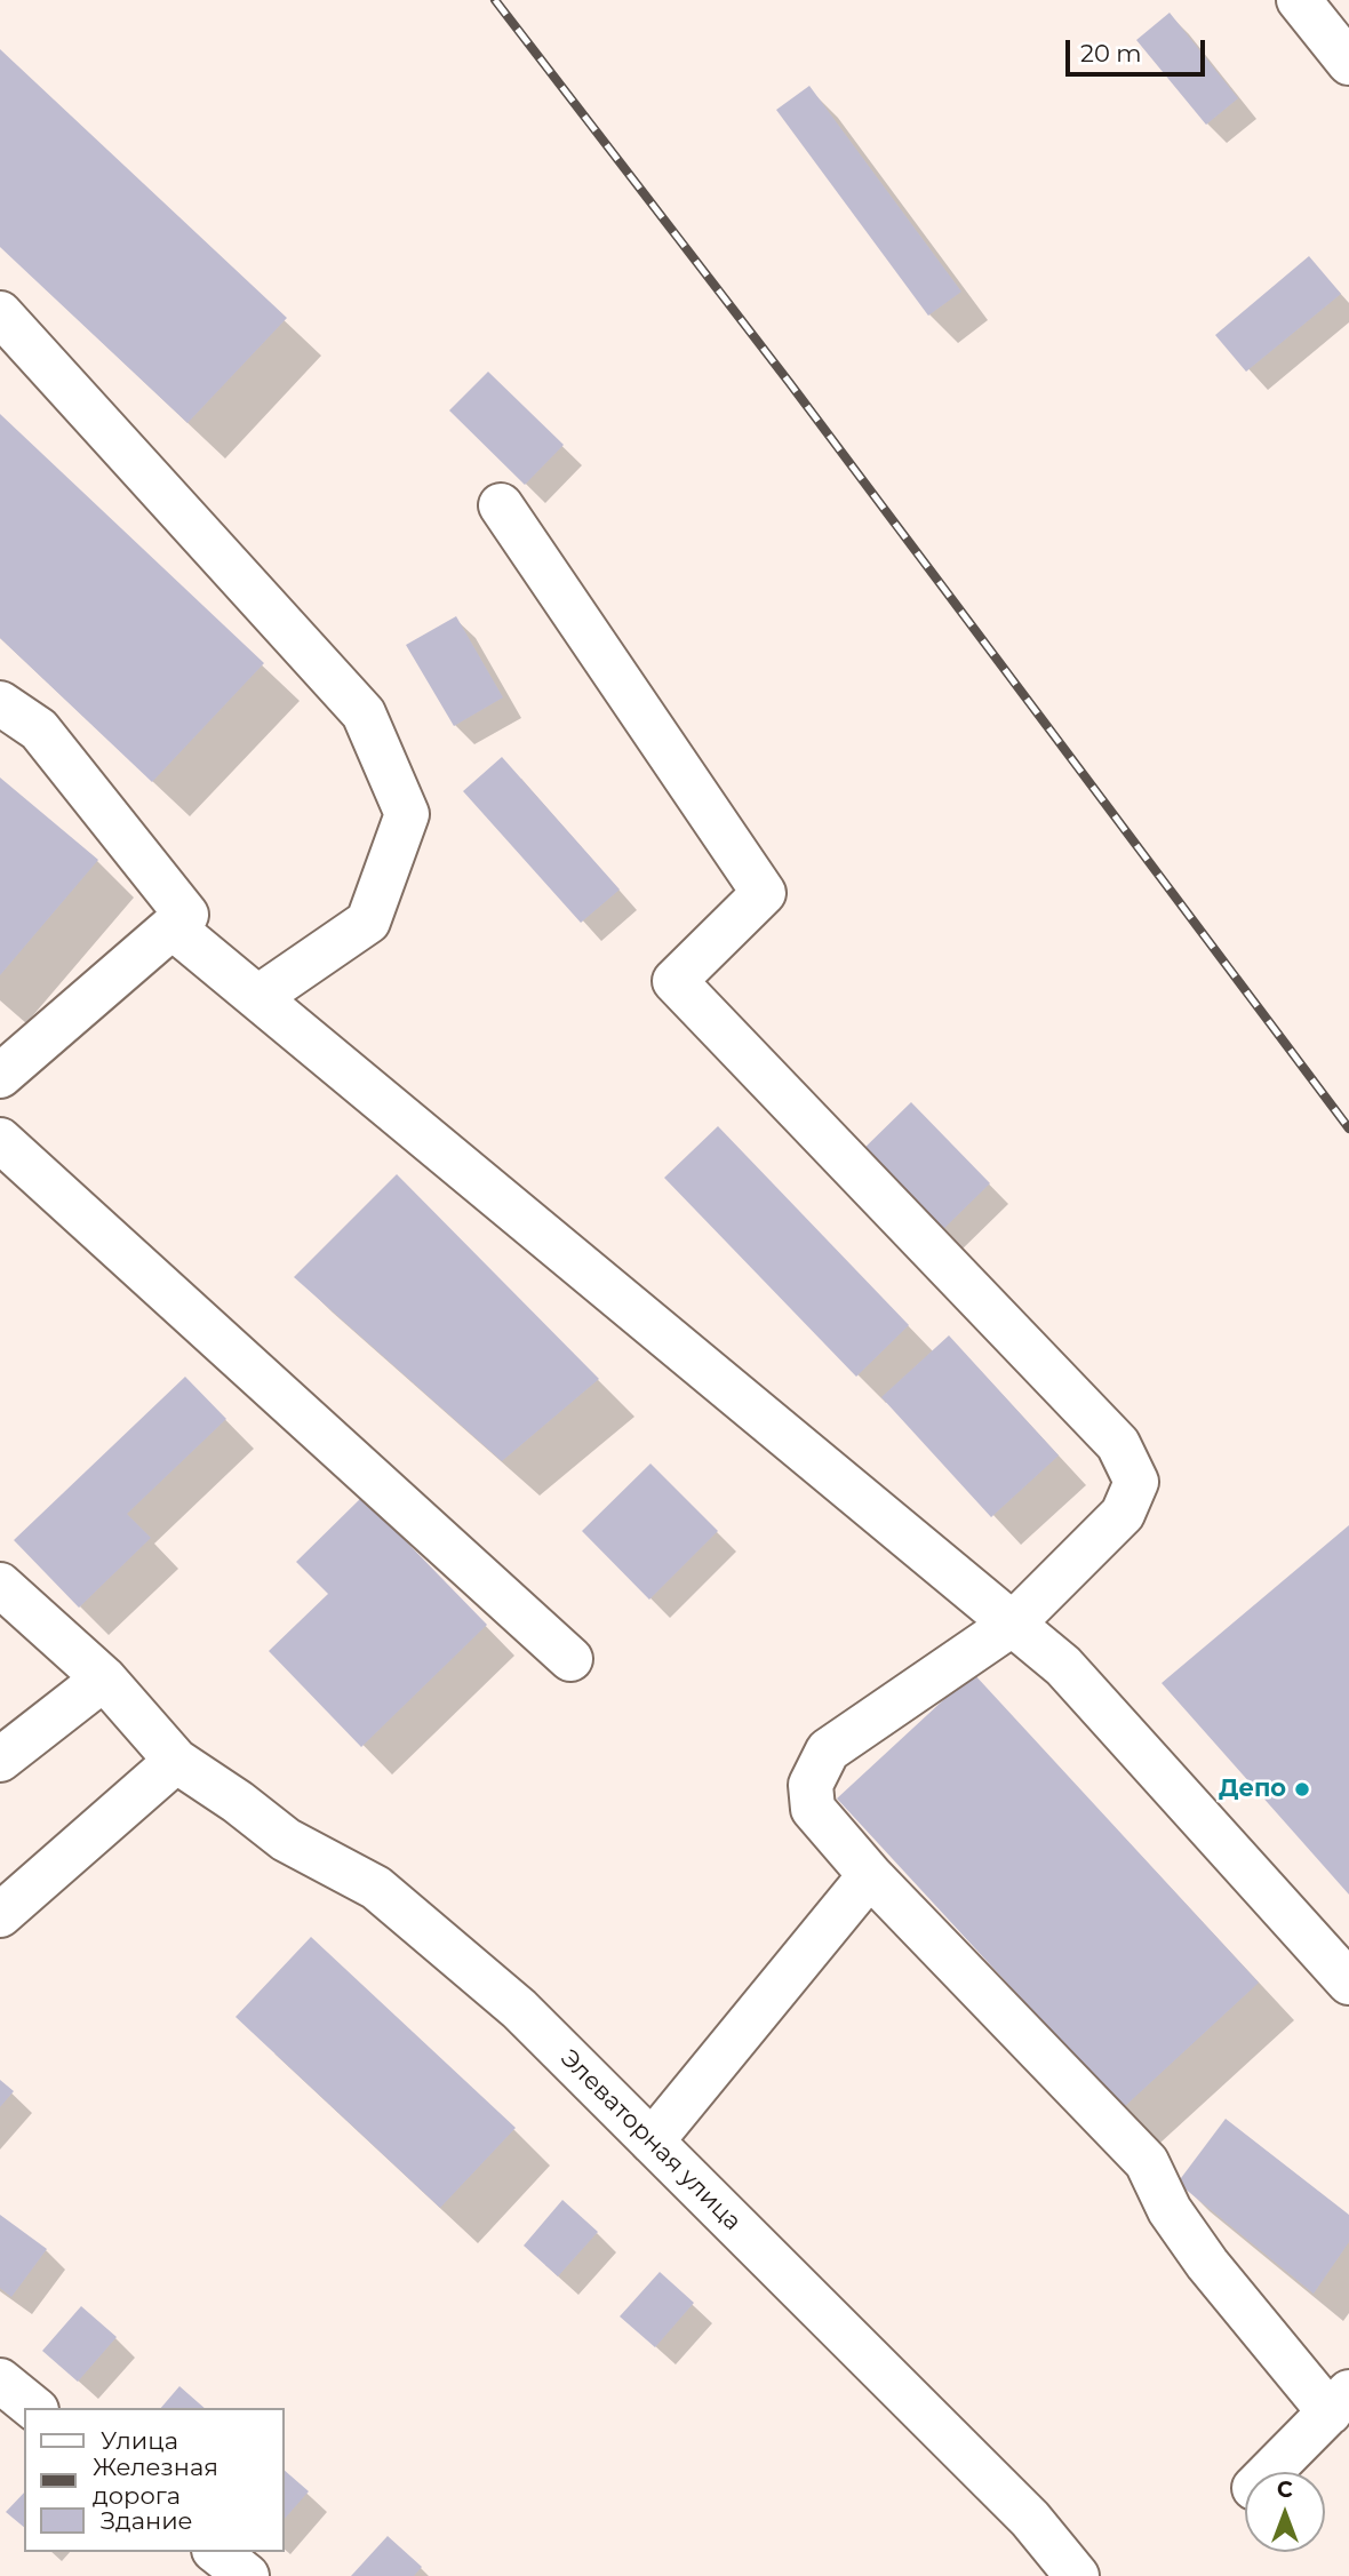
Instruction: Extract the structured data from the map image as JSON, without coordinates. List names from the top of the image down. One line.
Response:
{"streets":{"street":["Элеваторная улица"]},"places":["Депо"],"legend":["Улица","Железная дорога","Здание"],"scale_bar":"20 m","north":"top"}
